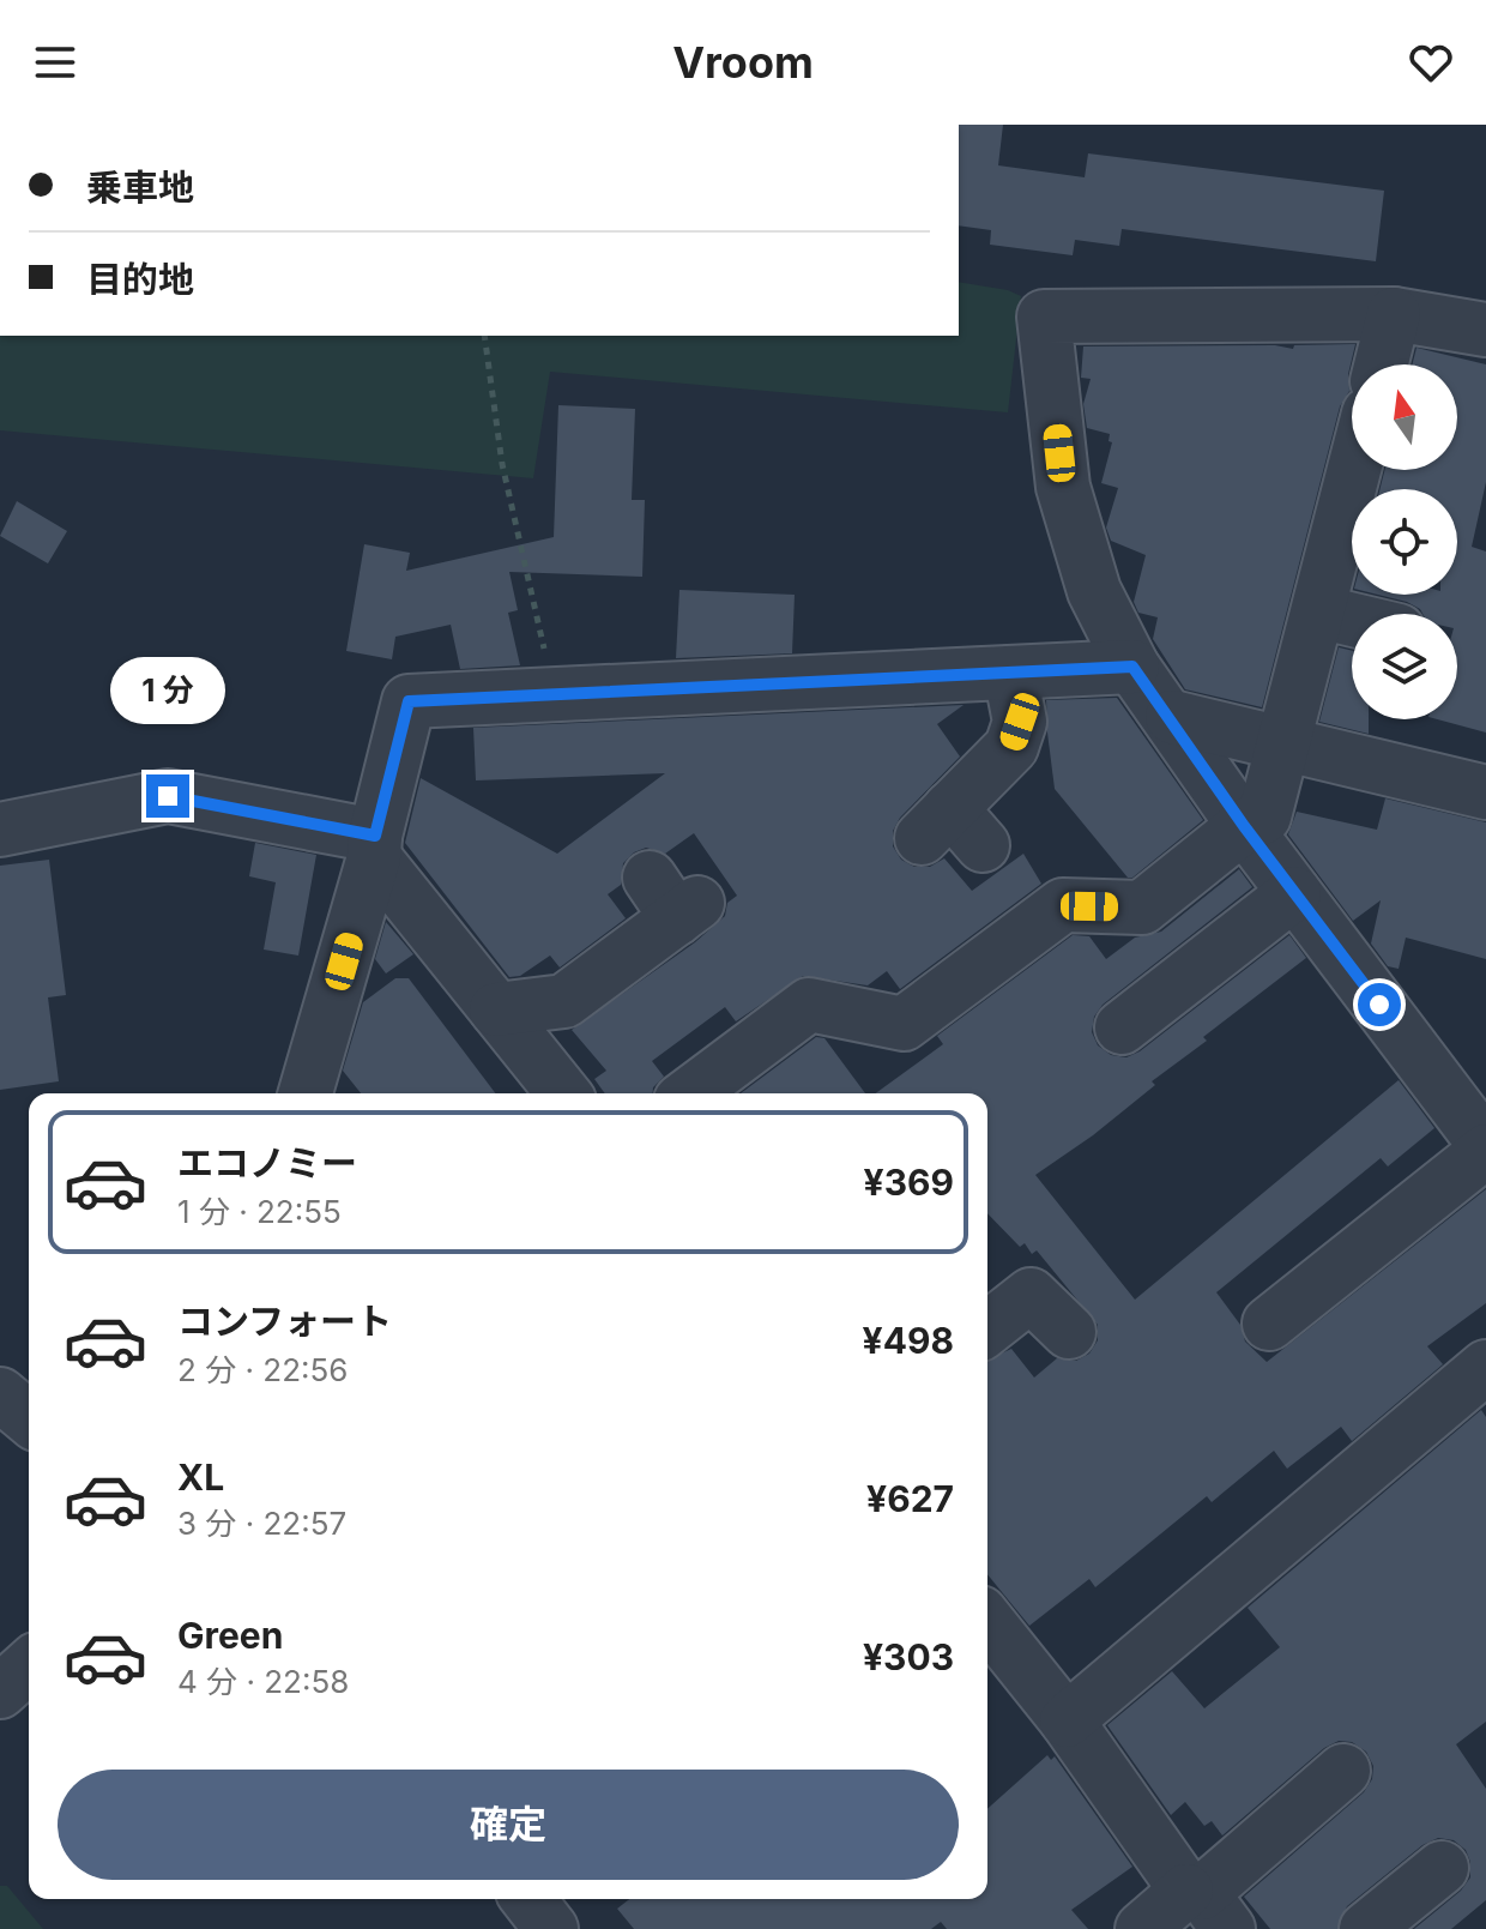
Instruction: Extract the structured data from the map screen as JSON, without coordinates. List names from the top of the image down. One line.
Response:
{"north":"top","page":{"header":"Vroom","banner":["乗車地","目的地"],"bubble":"1 分","list":[{"name":"エコノミー","note":"1 分 · 22:55","value":"¥369"},{"name":"コンフォート","note":"2 分 · 22:56","value":"¥498"},{"name":"XL","note":"3 分 · 22:57","value":"¥627"},{"name":"Green","note":"4 分 · 22:58","value":"¥303"}],"buttons":"確定"}}
